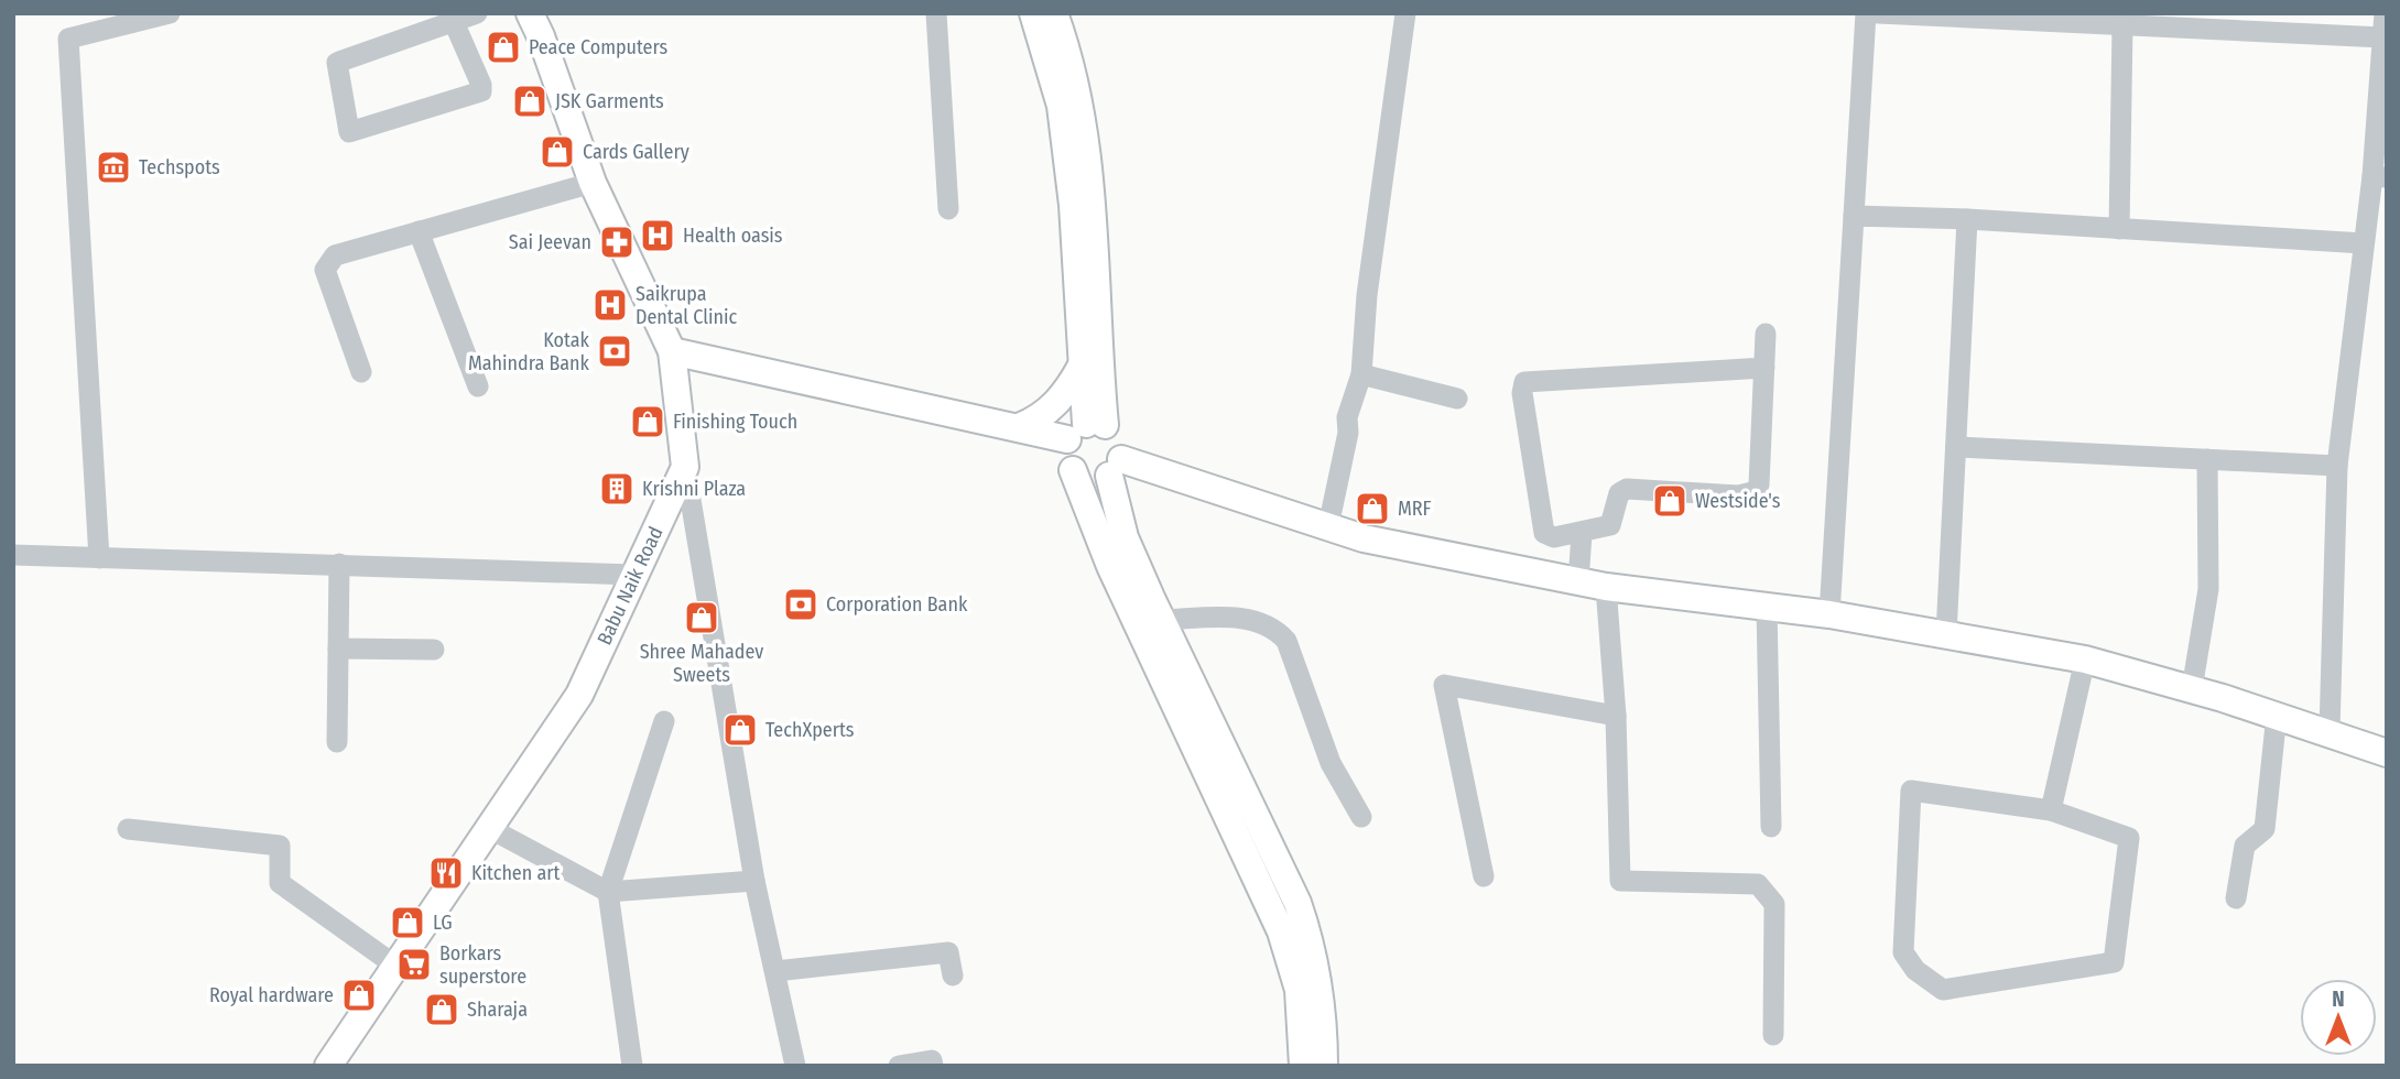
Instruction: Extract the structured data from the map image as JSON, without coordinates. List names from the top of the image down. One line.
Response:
{"streets":{"main road":["Babu Naik Road"]},"places":{"shop":["Peace Computers","JSK Garments","Cards Gallery","Finishing Touch","Westside's","MRF","Shree Mahadev Sweets","TechXperts","LG","Royal hardware","Sharaja"],"museum":["Techspots"],"hospital":["Health oasis","Saikrupa Dental Clinic"],"pharmacy":["Sai Jeevan"],"bank":["Kotak Mahindra Bank","Corporation Bank"],"building":["Krishni Plaza"],"restaurant":["Kitchen art"],"supermarket":["Borkars superstore"]},"north":"top"}
